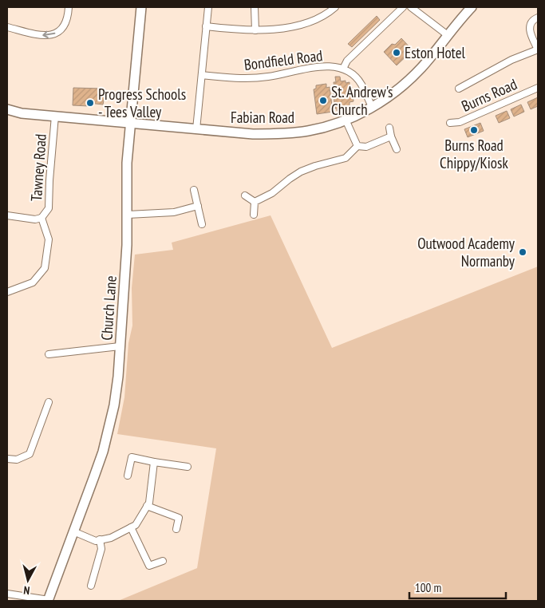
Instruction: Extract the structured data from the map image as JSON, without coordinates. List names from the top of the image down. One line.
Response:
{"streets":{"street":["Bondfield Road","Burns Road","Fabian Road","Tawney Road","Church Lane"]},"crossings":[["Bondfield Road","Fabian Road"],["Fabian Road","Tawney Road"],["Fabian Road","Church Lane"]],"places":["Eston Hotel","St. Andrew's Church","Progress Schools - Tees Valley","Burns Road Chippy/Kiosk","Outwood Academy Normanby"],"scale_bar":"100 m","north":"bottom"}
